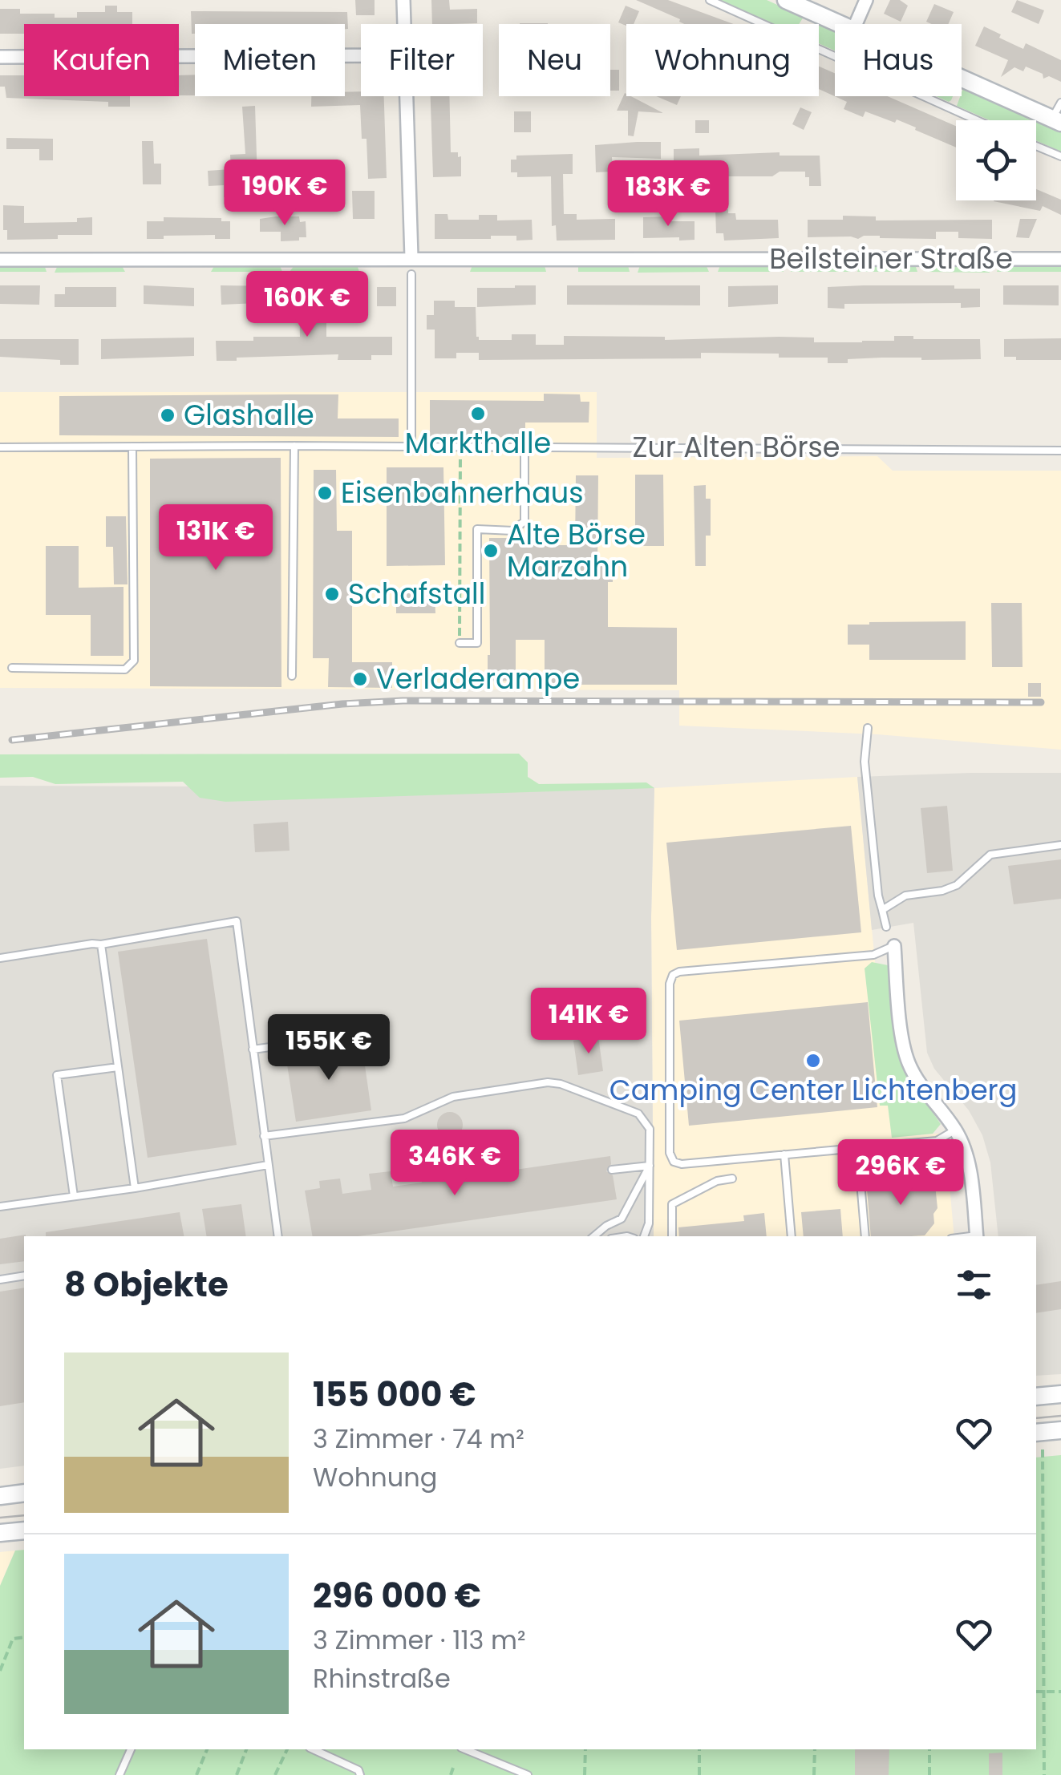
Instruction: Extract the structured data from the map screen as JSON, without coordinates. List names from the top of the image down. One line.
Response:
{"streets":{"street":["Beilsteiner Straße"],"lane":["Zur Alten Börse"]},"places":["Markthalle","Glashalle","Eisenbahnerhaus","Alte Börse Marzahn","Schafstall","Verladerampe","Camping Center Lichtenberg"],"page":{"chip":["Kaufen","Mieten","Filter","Neu","Wohnung","Haus"],"price":["190K €","183K €","160K €","131K €","141K €","155K €","346K €","296K €"],"heading":"8 Objekte","list":[{"name":"155 000 €","note":"3 Zimmer · 74 m² · Wohnung"},{"name":"296 000 €","note":"3 Zimmer · 113 m² · Rhinstraße"}]}}
